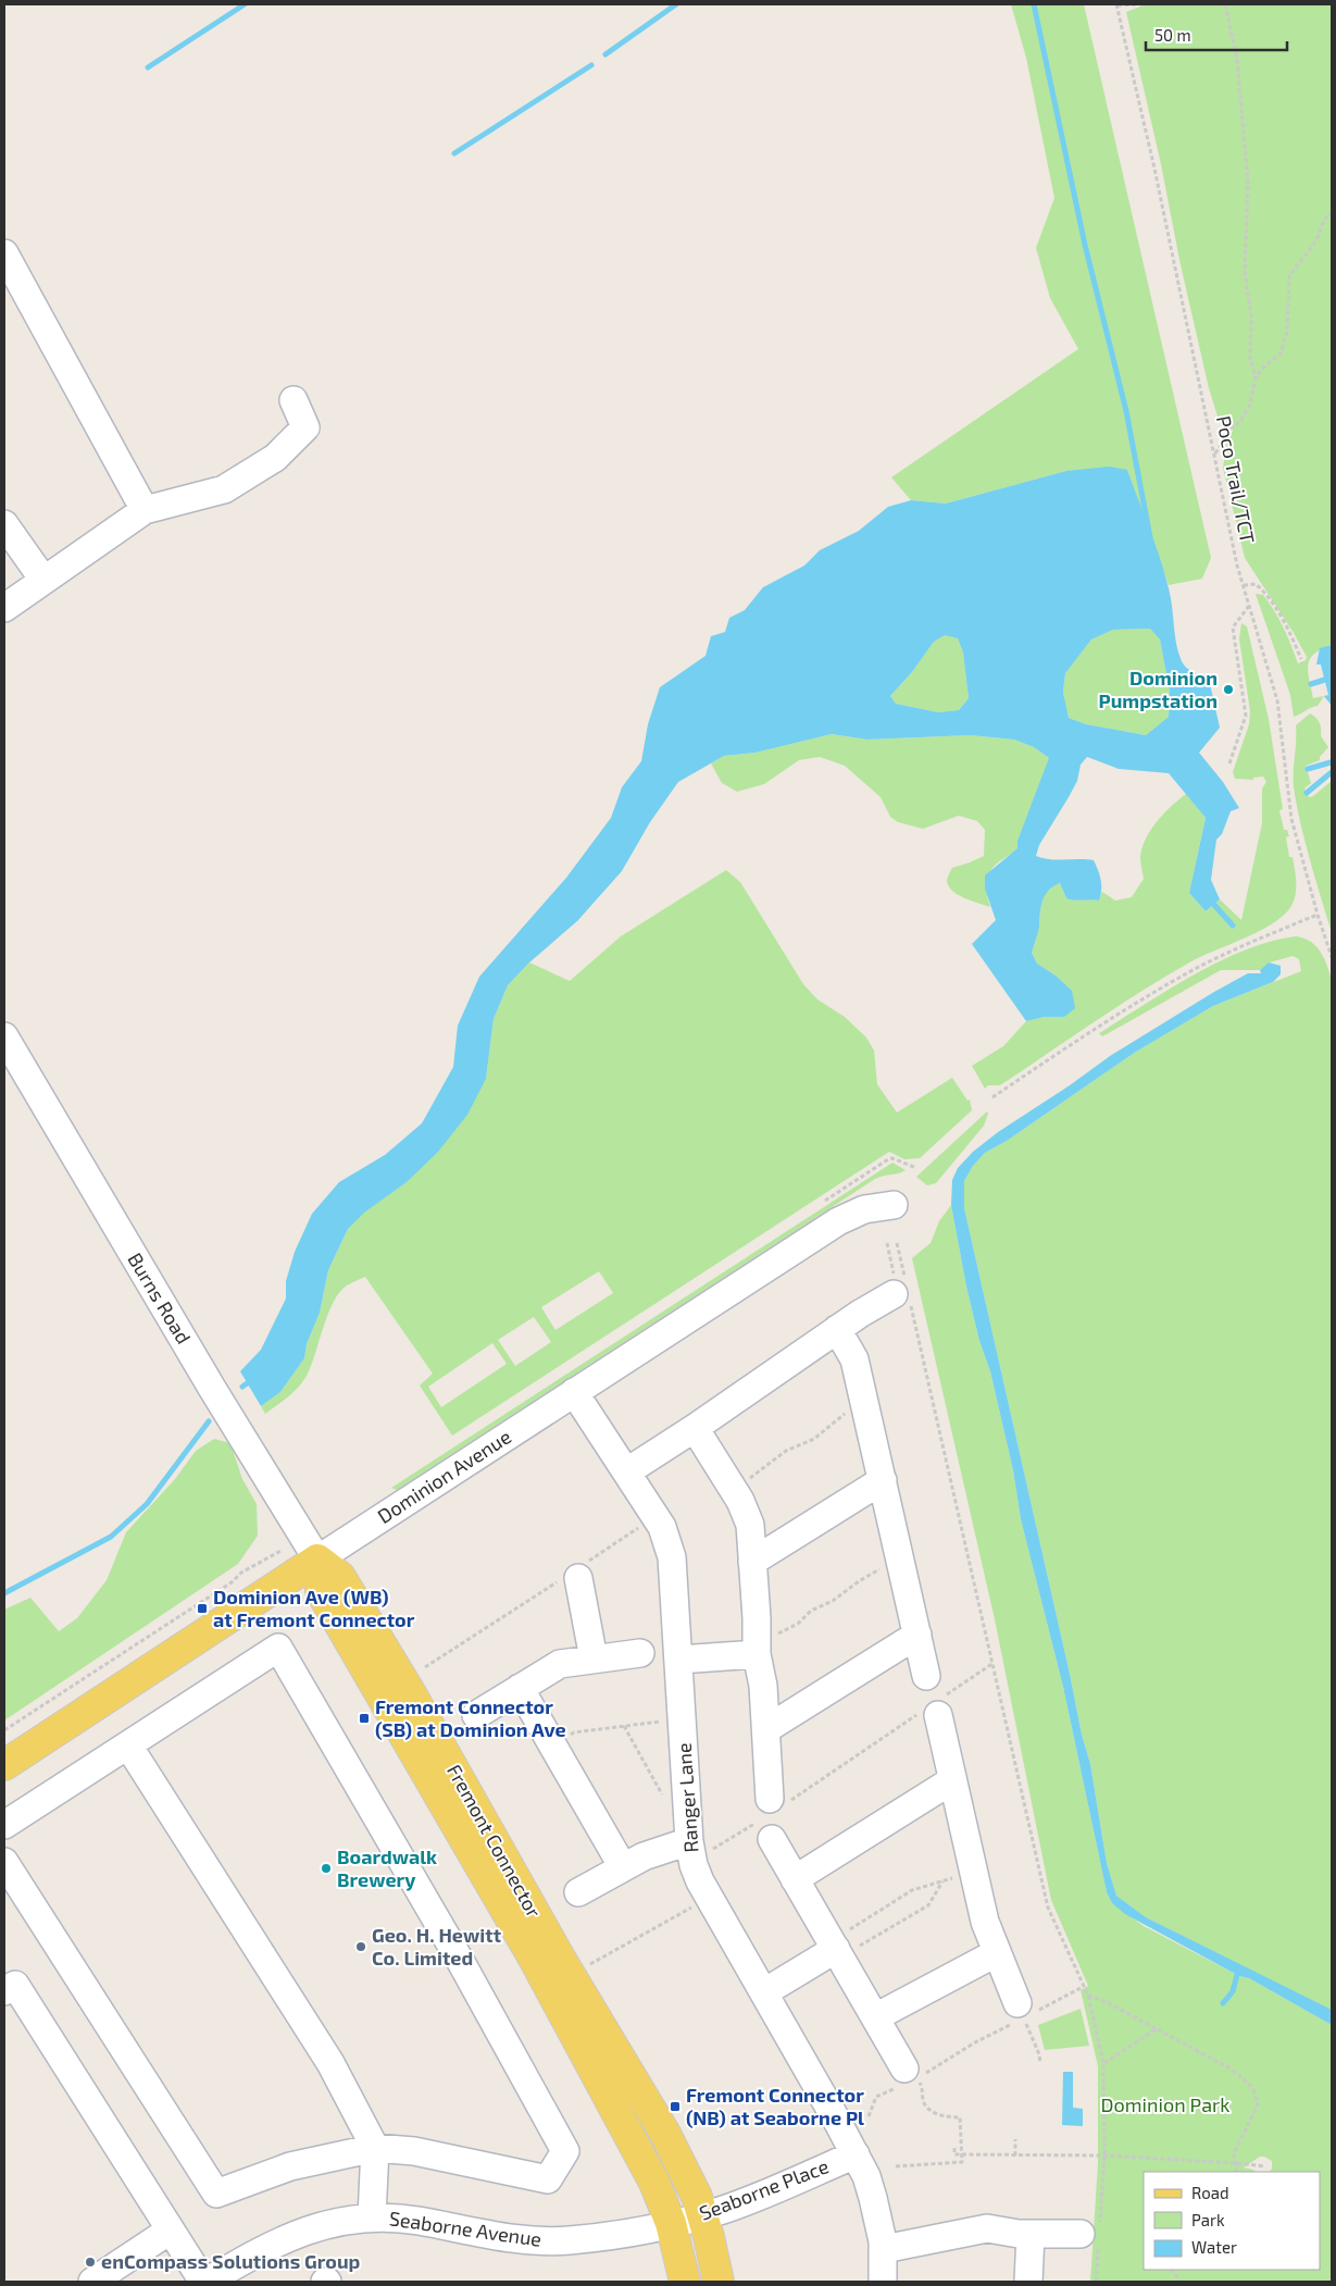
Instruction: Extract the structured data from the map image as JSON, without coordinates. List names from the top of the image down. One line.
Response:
{"streets":{"main road":["Dominion Avenue","Fremont Connector"],"street":["Burns Road","Ranger Lane","Seaborne Place","Seaborne Avenue"],"path":["Poco Trail/TCT"]},"crossings":[["Burns Road","Dominion Avenue"],["Burns Road","Fremont Connector"],["Dominion Avenue","Ranger Lane"],["Dominion Avenue","Fremont Connector"],["Ranger Lane","Seaborne Place"],["Fremont Connector","Seaborne Place"],["Fremont Connector","Seaborne Avenue"],["Seaborne Place","Seaborne Avenue"]],"parks":["Dominion Park"],"places":{"other":["Dominion Pumpstation","Boardwalk Brewery","Geo. H. Hewitt Co. Limited","enCompass Solutions Group"],"transit":["Dominion Ave (WB) at Fremont Connector","Fremont Connector (SB) at Dominion Ave","Fremont Connector (NB) at Seaborne Pl"]},"legend":["Road","Park","Water"],"scale_bar":"50 m"}
